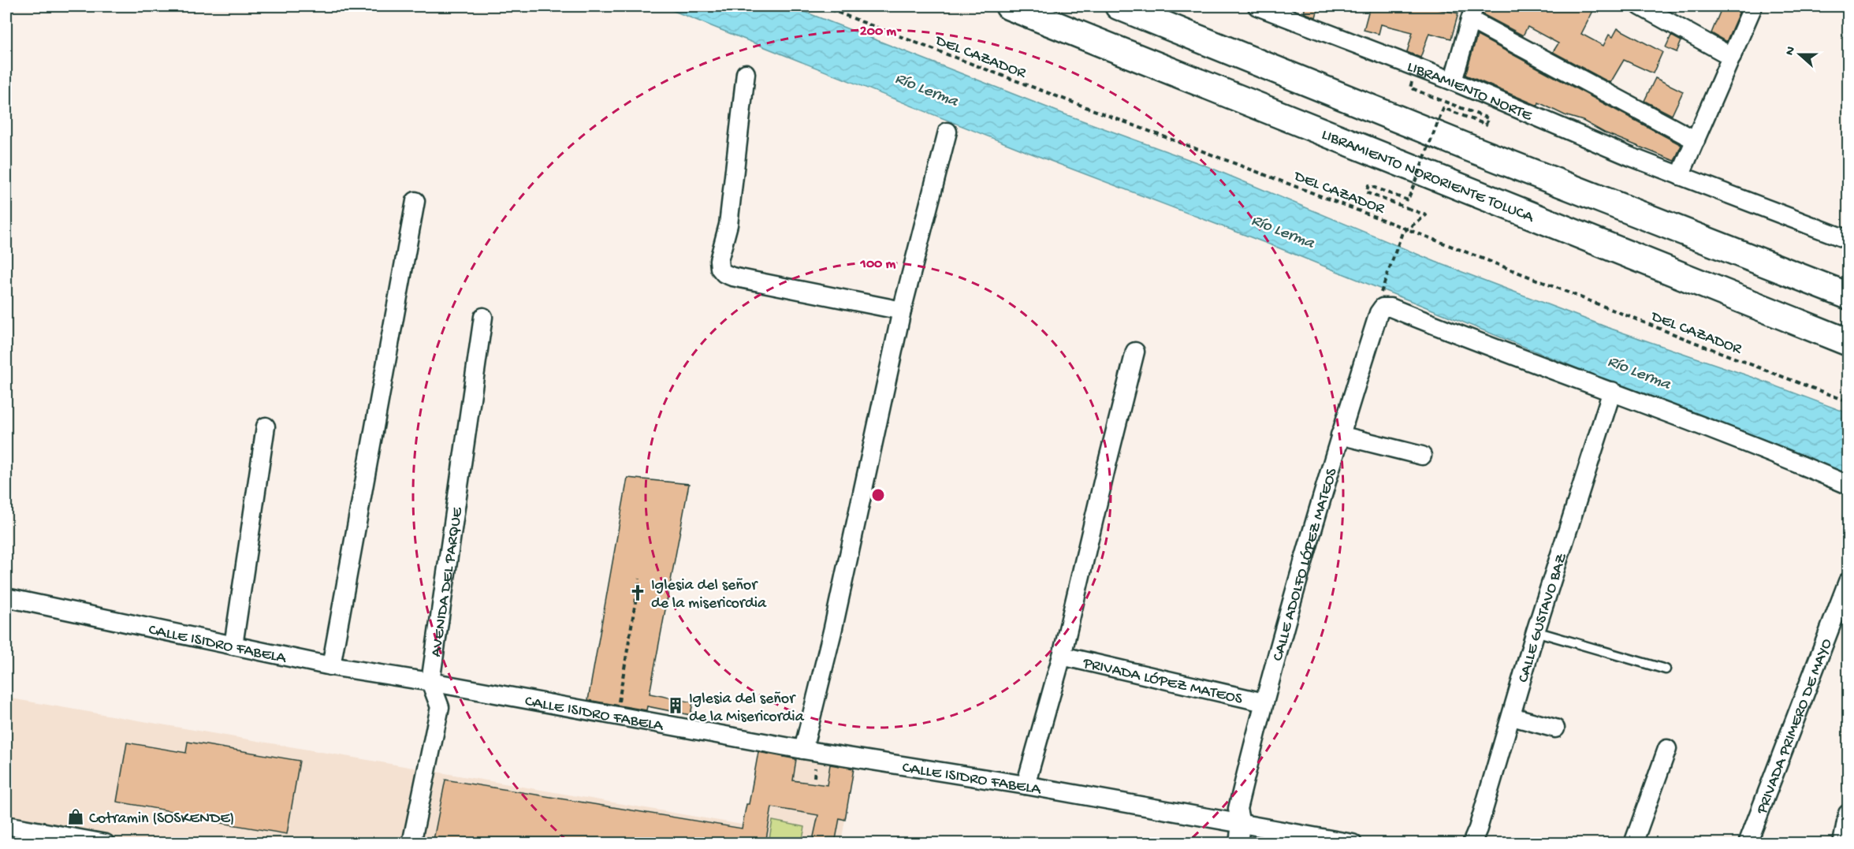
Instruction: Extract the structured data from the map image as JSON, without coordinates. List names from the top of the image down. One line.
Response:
{"streets":{"highway":["LIBRAMIENTO NORORIENTE TOLUCA"],"street":["LIBRAMIENTO NORTE","CALLE ADOLFO LÓPEZ MATEOS","AVENIDA DEL PARQUE","CALLE GUSTAVO BAZ","CALLE ISIDRO FABELA","PRIVADA LÓPEZ MATEOS","PRIVADA PRIMERO DE MAYO"],"path":["DEL CAZADOR"]},"crossings":[["CALLE ADOLFO LÓPEZ MATEOS","CALLE ISIDRO FABELA"],["CALLE ADOLFO LÓPEZ MATEOS","PRIVADA LÓPEZ MATEOS"],["AVENIDA DEL PARQUE","CALLE ISIDRO FABELA"]],"water":["Río Lerma"],"places":{"church":["Iglesia del señor de la misericordia"],"building":["Iglesia del señor de la Misericordia"],"shop":["Cotramin (SOSKENDE)"]},"north":"left","rings":["200 m","100 m"]}
